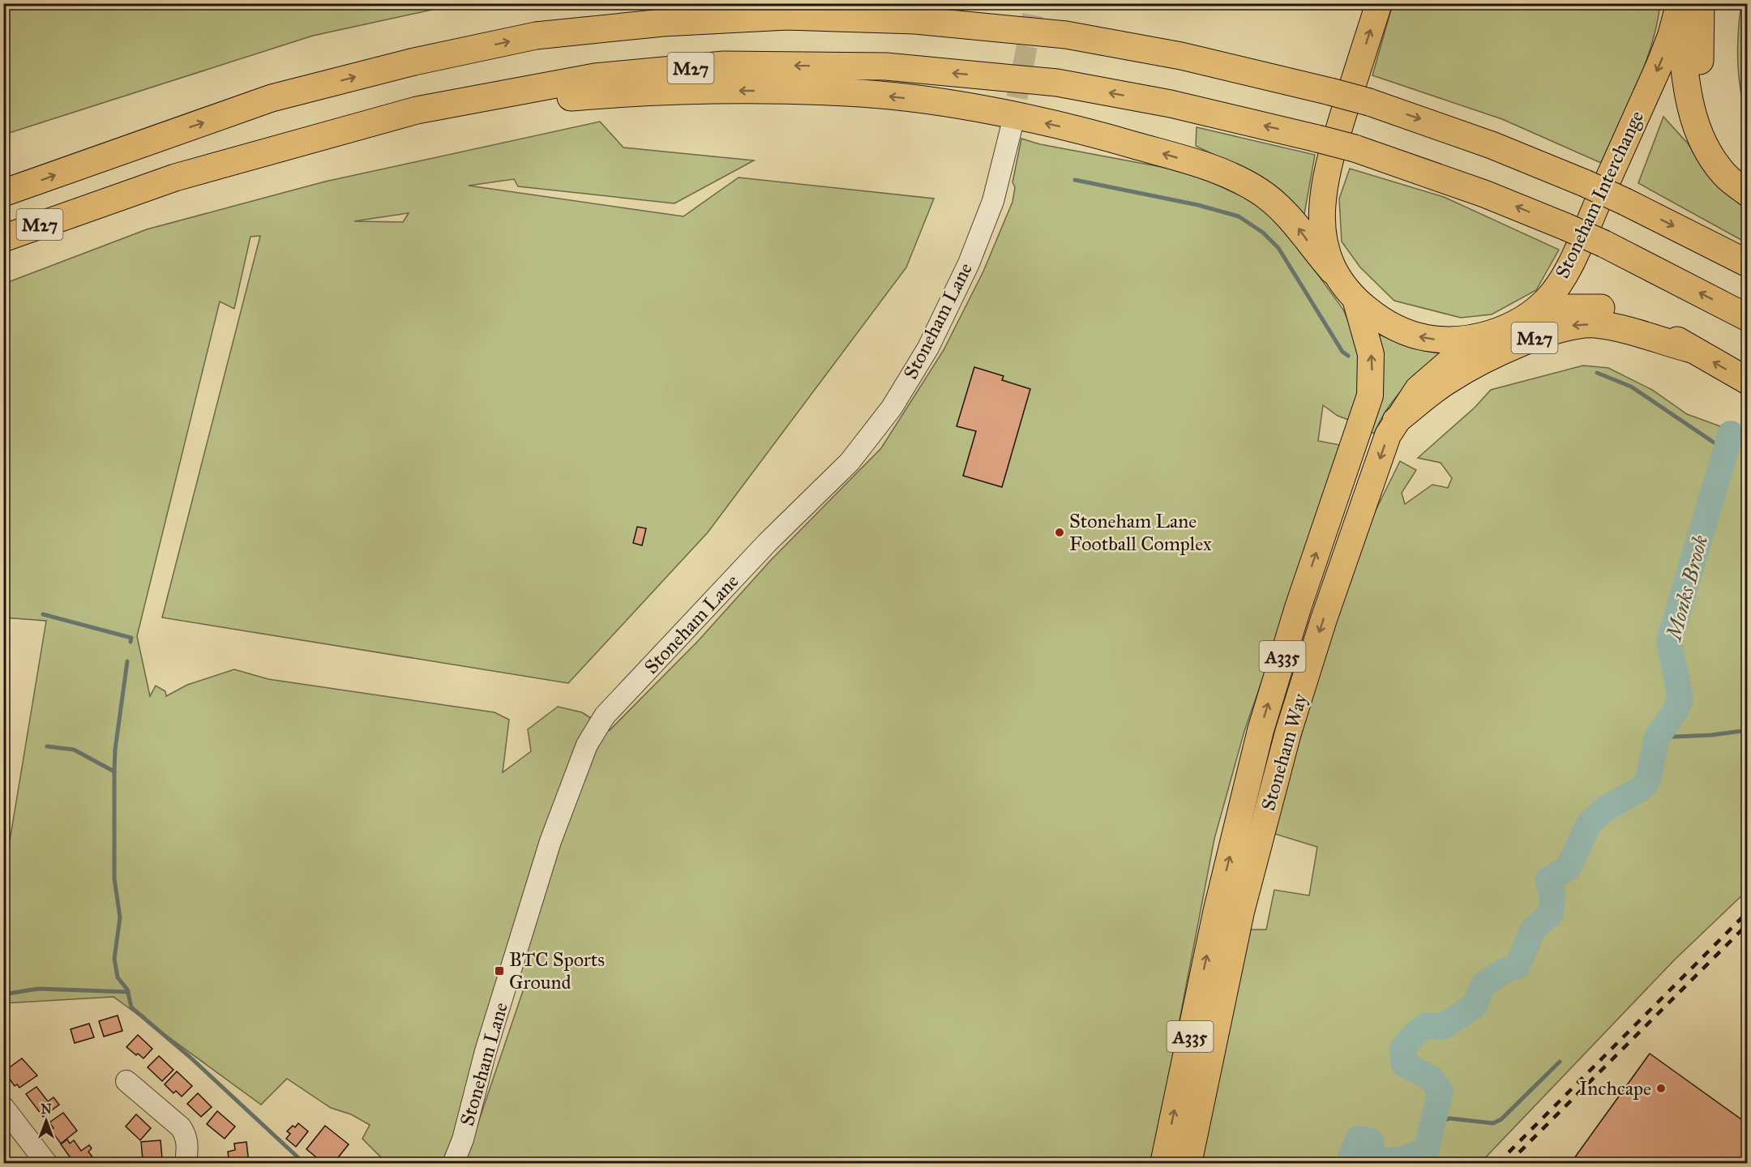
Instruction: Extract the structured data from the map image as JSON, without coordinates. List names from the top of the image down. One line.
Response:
{"streets":{"highway":["M27"],"main road":["Stoneham Interchange","A335","Stoneham Way"],"street":["Stoneham Lane"]},"crossings":[["M27","Stoneham Interchange"],["M27","Stoneham Way"],["Stoneham Interchange","Stoneham Way"]],"water":["Monks Brook"],"places":{"other":["Stoneham Lane Football Complex","Inchcape"],"transit":["BTC Sports Ground"]},"north":"top"}
